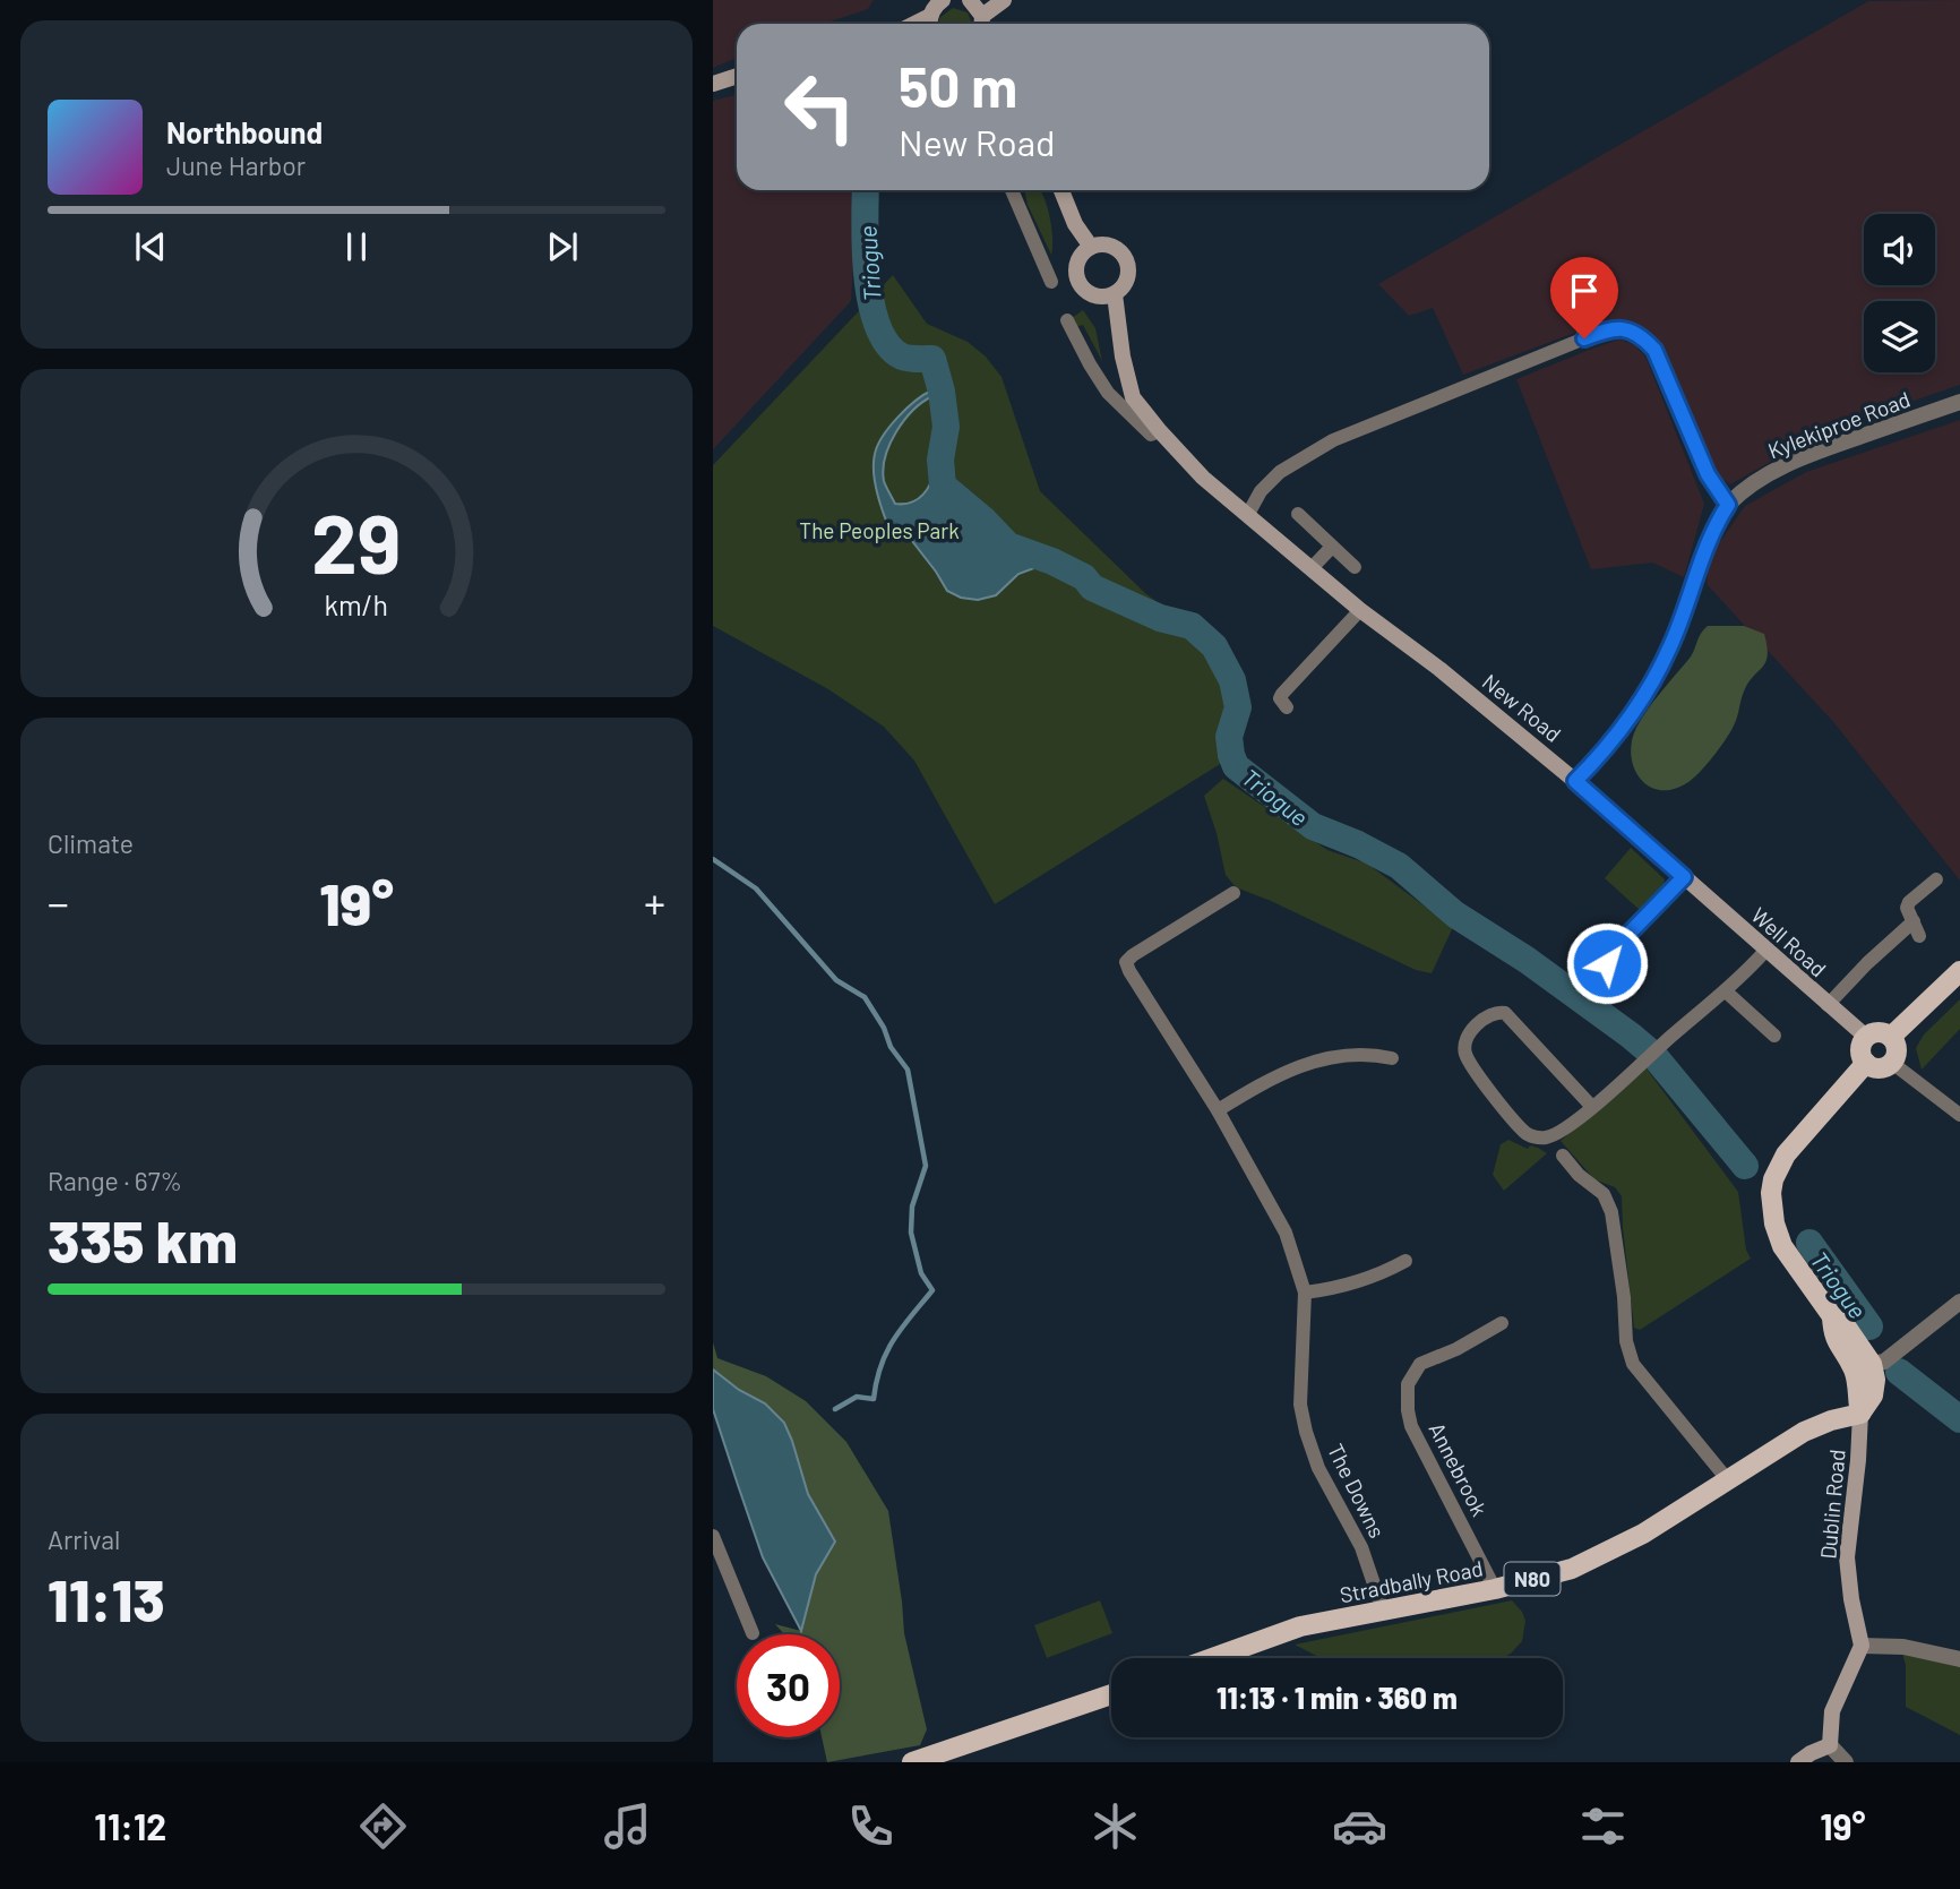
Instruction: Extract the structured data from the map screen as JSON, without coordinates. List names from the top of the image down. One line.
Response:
{"streets":{"main road":["New Road","Well Road","Dublin Road","N80","Stradbally Road"],"street":["Kylekiproe Road","Annebrook","The Downs"]},"crossings":[["Kylekiproe Road","New Road"],["New Road","Well Road"],["Annebrook","Stradbally Road"],["The Downs","Stradbally Road"],["Dublin Road","Stradbally Road"]],"water":["Triogue"],"parks":["The Peoples Park"],"page":{"turn":["50 m","New Road"],"song":["Northbound","June Harbor"],"tile":["Climate",["Range · 67%","335 km"],["Arrival","11:13"]],"heat":["−","19°","+"],"limit":"30","trip":"11:13 · 1 min · 360 m","tabs":["11:12","19°"],"gauge":["29","km/h"]}}
